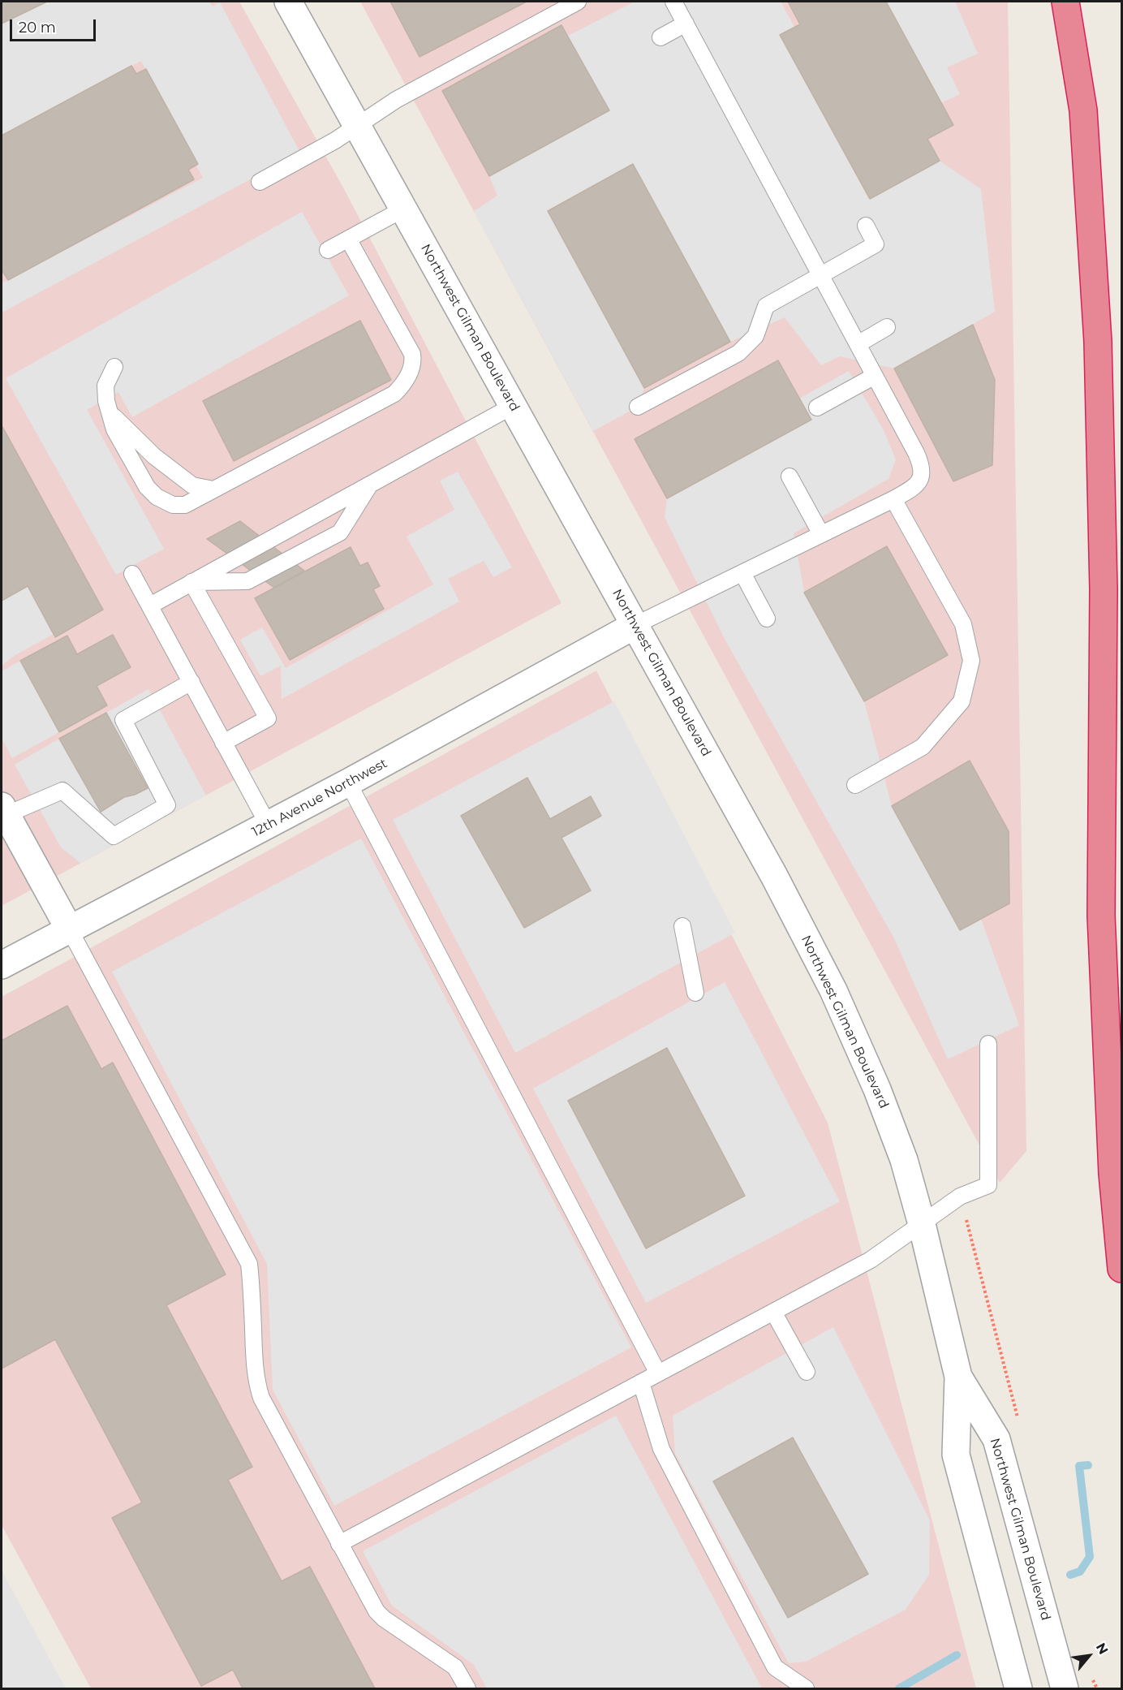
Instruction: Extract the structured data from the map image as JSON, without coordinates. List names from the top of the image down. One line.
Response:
{"streets":{"street":["Northwest Gilman Boulevard","12th Avenue Northwest"]},"crossings":[["Northwest Gilman Boulevard","12th Avenue Northwest"]],"scale_bar":"20 m","north":"top right"}
